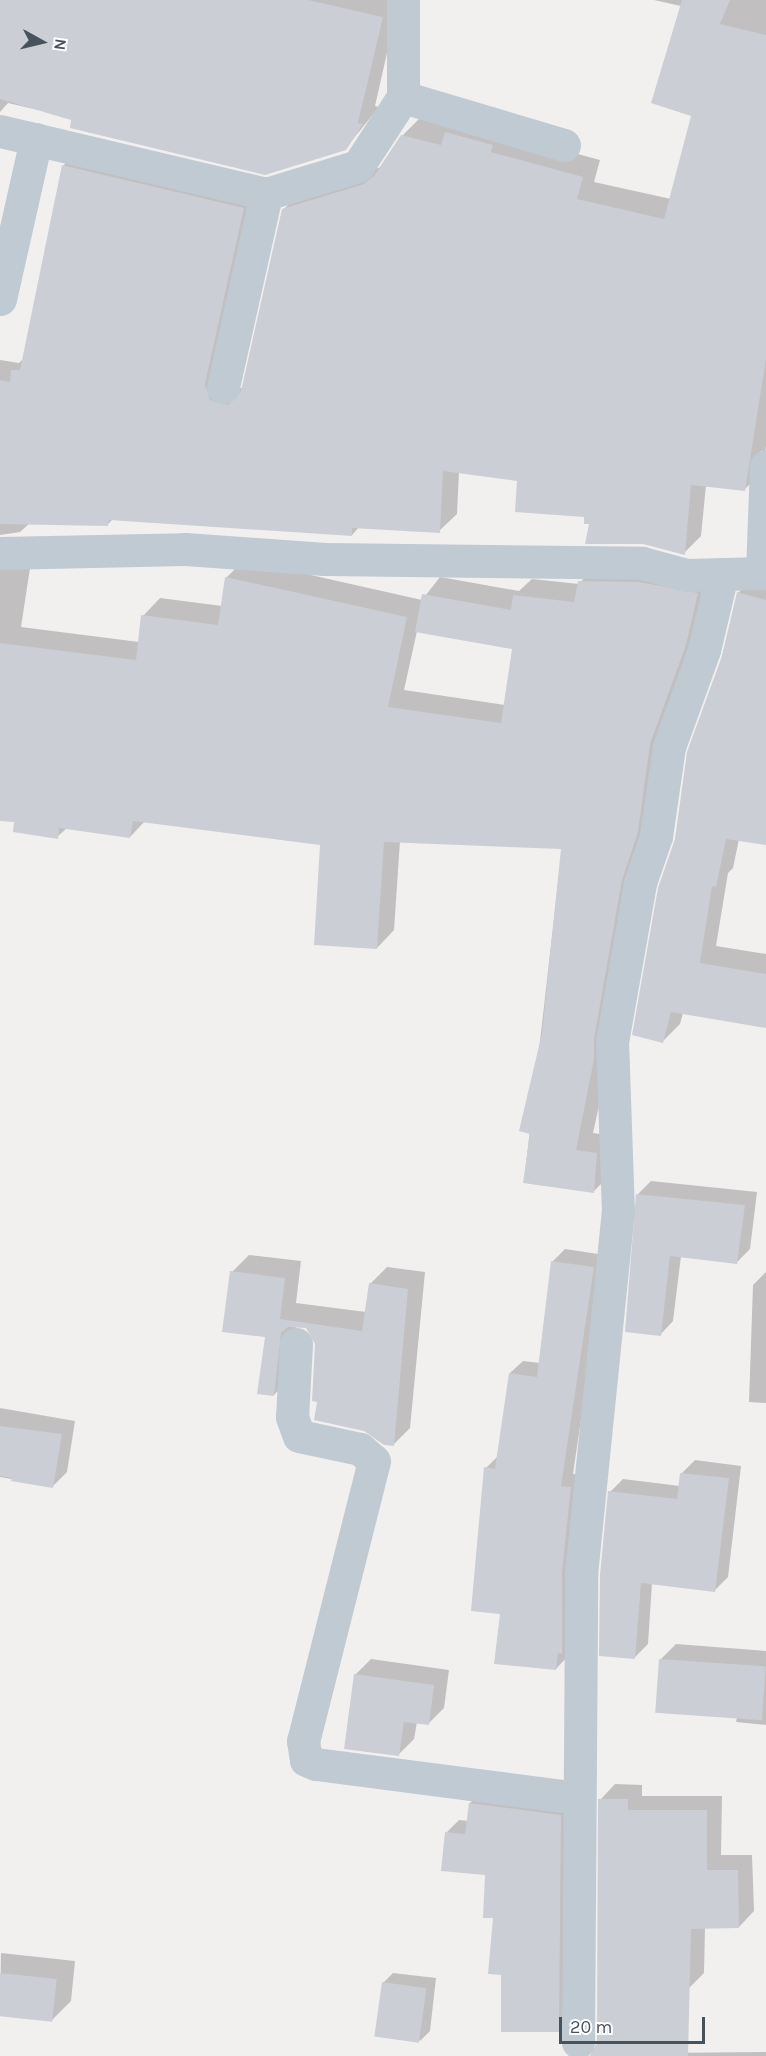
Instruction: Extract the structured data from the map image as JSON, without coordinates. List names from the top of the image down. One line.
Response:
{"scale_bar":"20 m","north":"right"}
